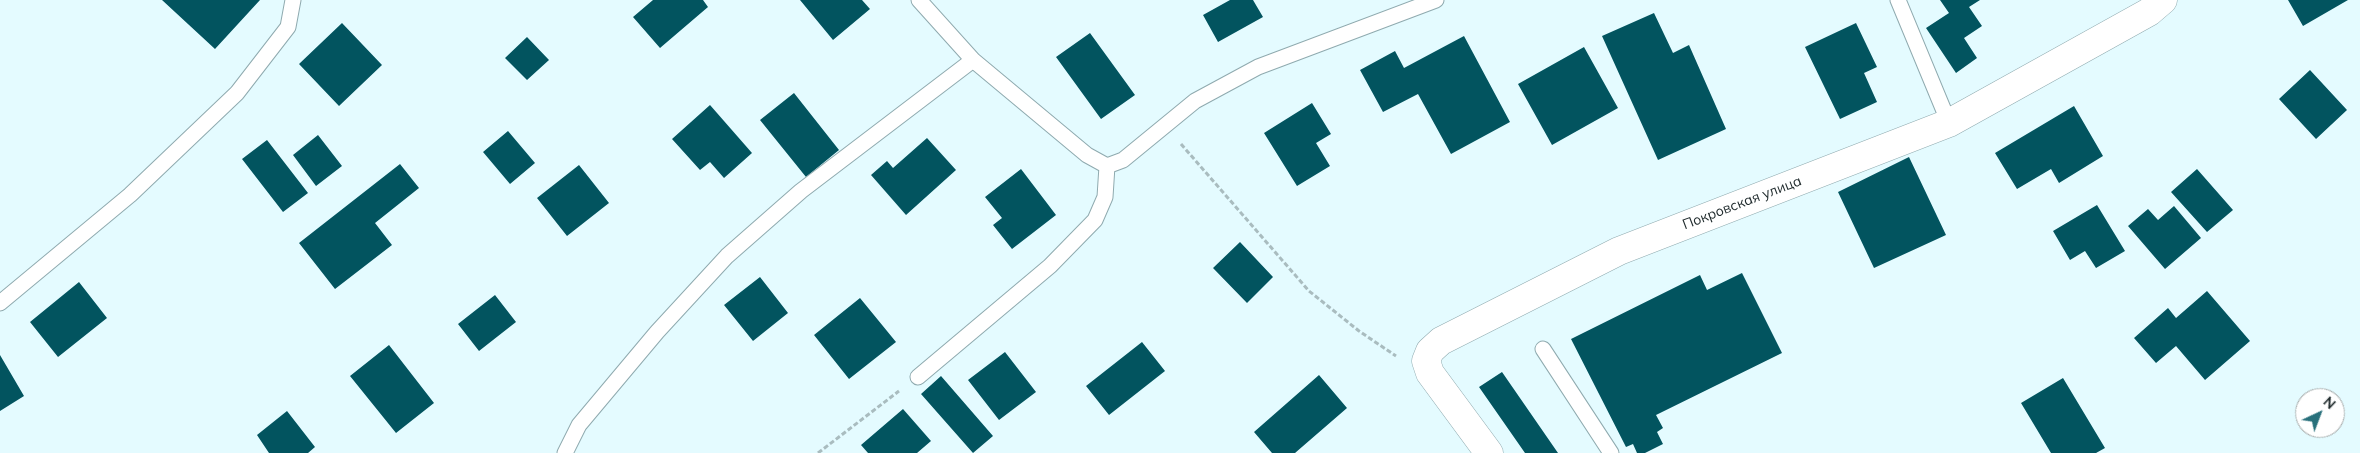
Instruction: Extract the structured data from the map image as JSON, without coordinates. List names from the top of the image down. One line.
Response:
{"streets":{"street":["Покровская улица"]},"north":"top right"}
